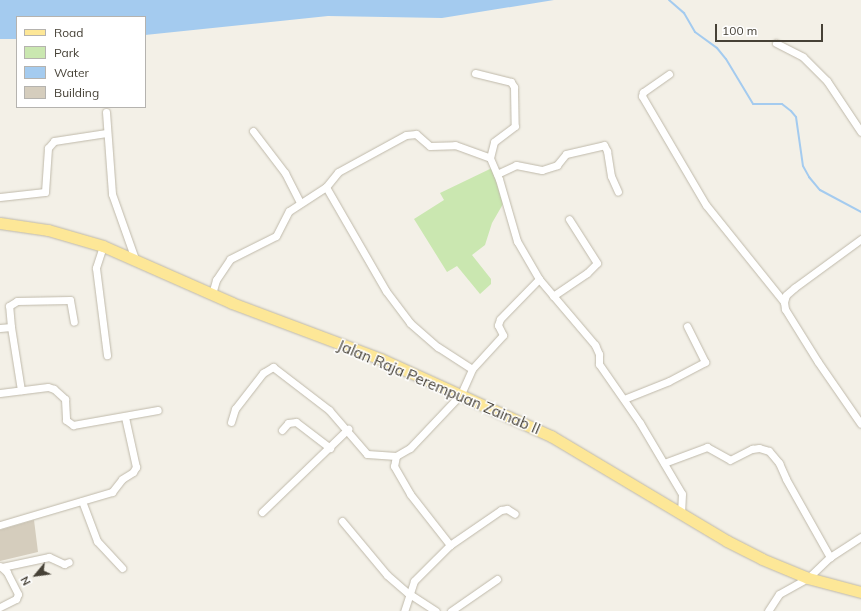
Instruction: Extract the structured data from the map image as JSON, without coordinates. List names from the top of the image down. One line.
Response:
{"streets":{"main road":["Jalan Raja Perempuan Zainab II"]},"legend":["Road","Park","Water","Building"],"scale_bar":"100 m","north":"bottom left"}
